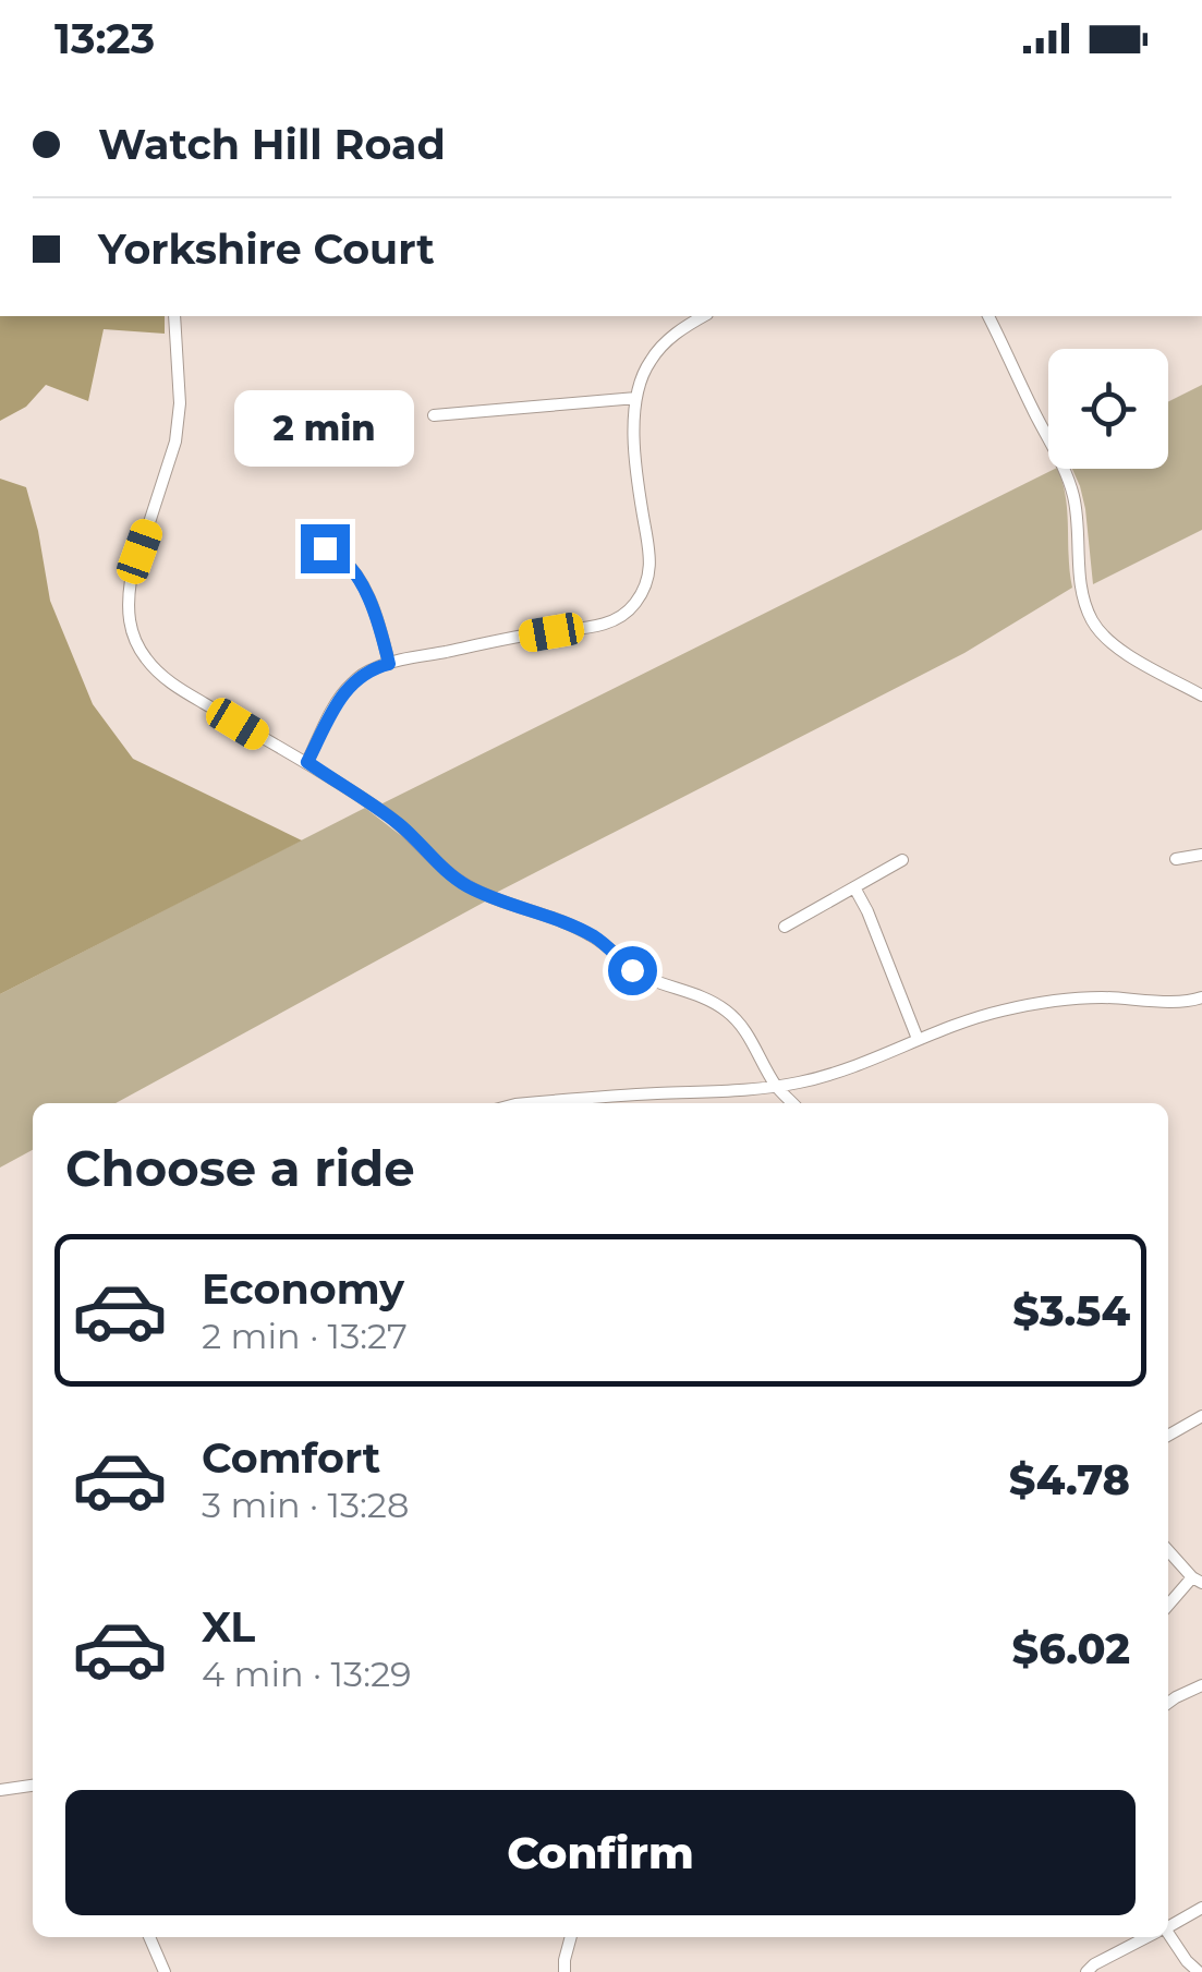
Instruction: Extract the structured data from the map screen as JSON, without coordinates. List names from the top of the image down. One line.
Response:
{"page":{"status":"13:23","banner":["Watch Hill Road","Yorkshire Court"],"bubble":"2 min","heading":"Choose a ride","list":[{"name":"Economy","note":"2 min · 13:27","value":"$3.54"},{"name":"Comfort","note":"3 min · 13:28","value":"$4.78"},{"name":"XL","note":"4 min · 13:29","value":"$6.02"}],"buttons":"Confirm"}}
